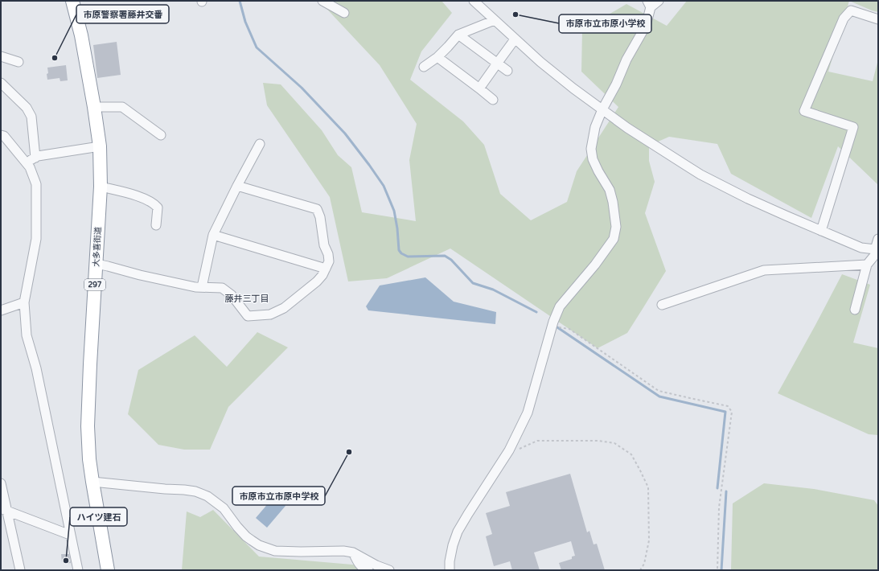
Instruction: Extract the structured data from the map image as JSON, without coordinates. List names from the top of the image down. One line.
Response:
{"streets":{"highway":["大多喜街道","297"]},"districts":["藤井三丁目"],"places":["市原市立市原小学校","市原警察署藤井交番","市原市立市原中学校","ハイツ建石"]}
